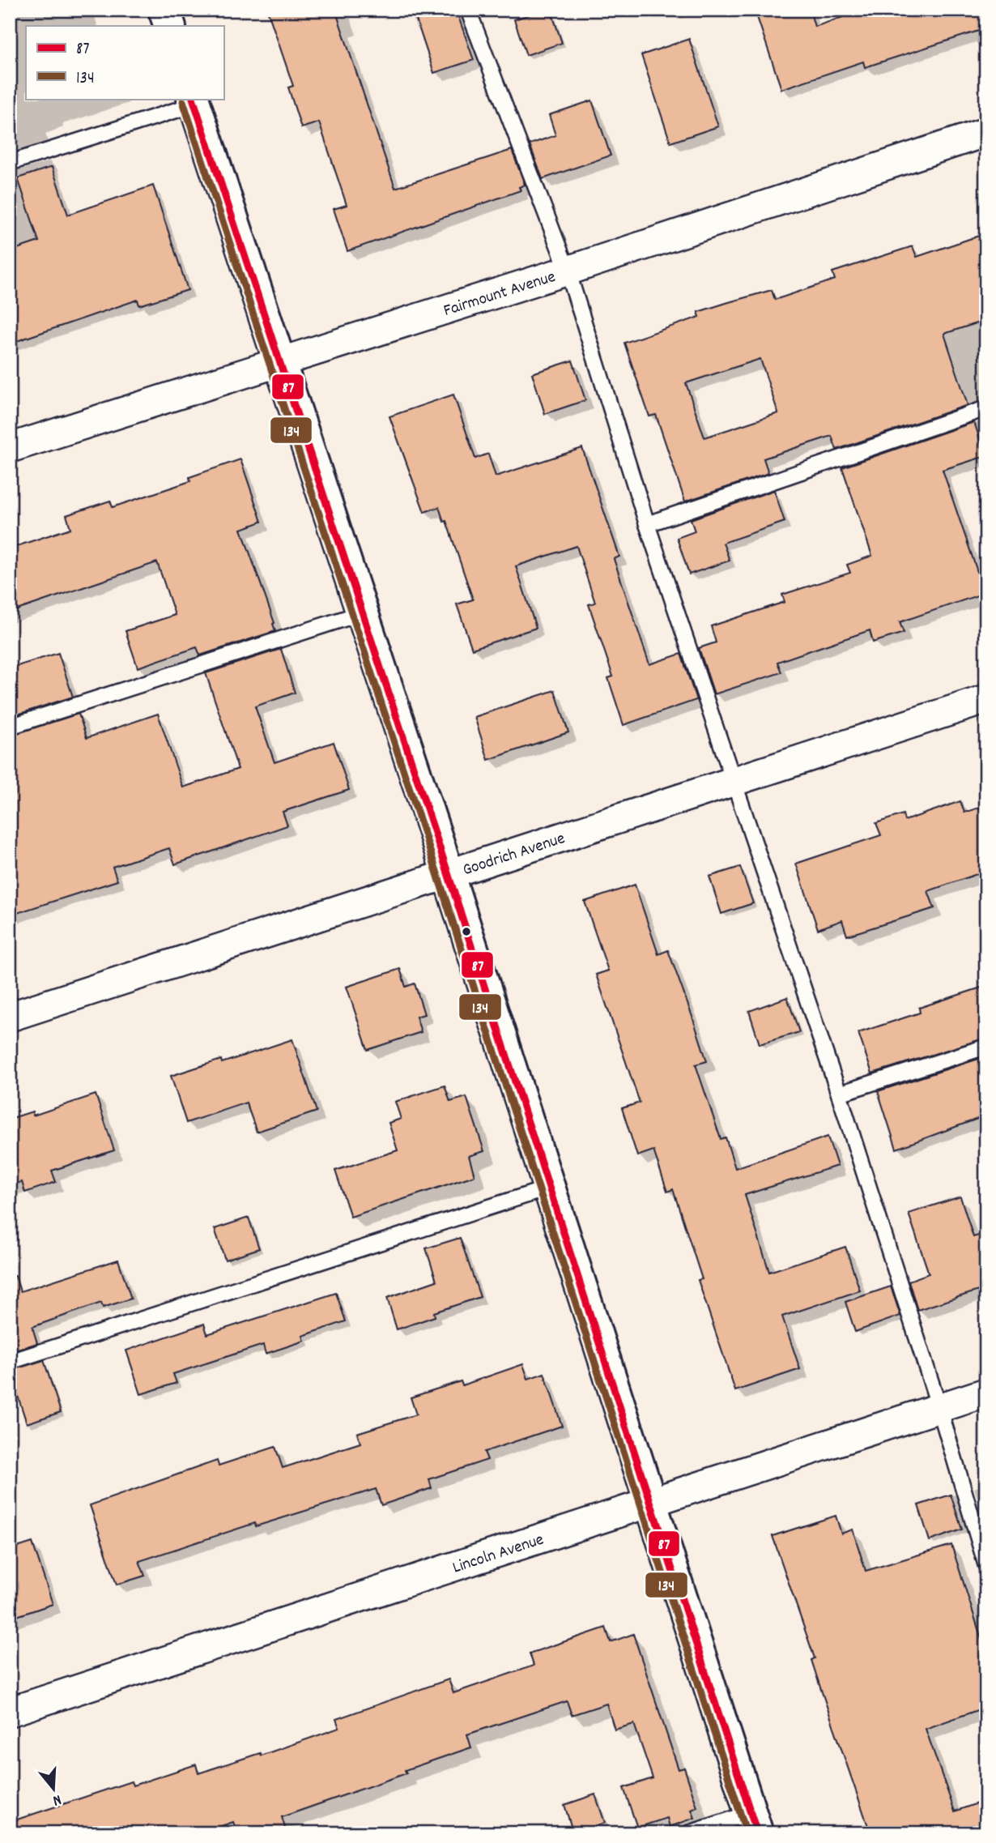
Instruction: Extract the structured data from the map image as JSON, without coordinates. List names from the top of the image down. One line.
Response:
{"streets":{"street":["Fairmount Avenue","Goodrich Avenue","Lincoln Avenue"]},"lines":["transit line 87","transit line 134"],"legend":["87","134"],"north":"bottom"}
